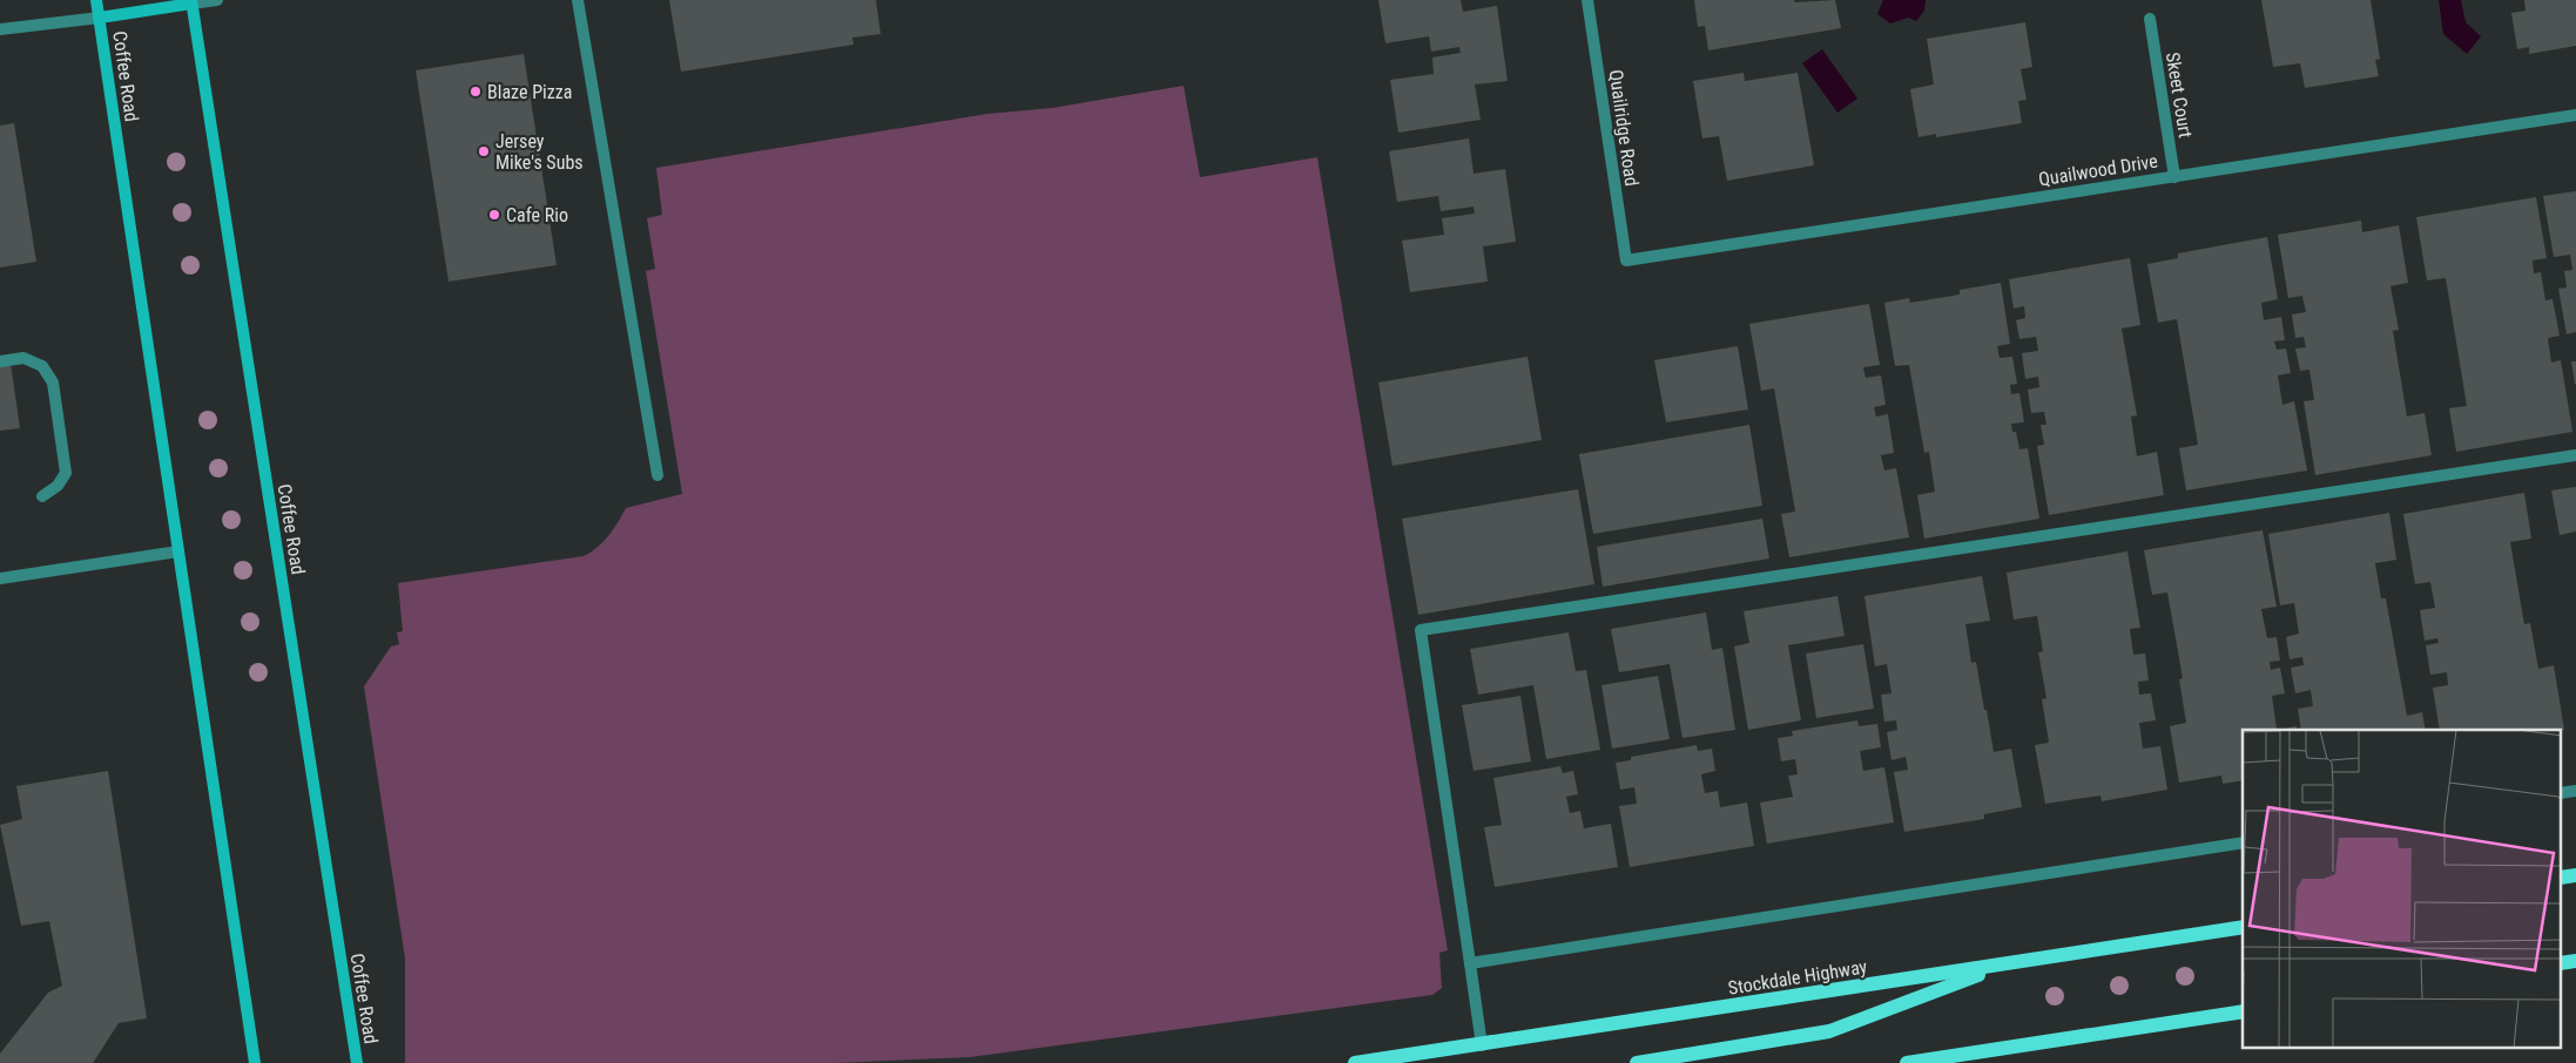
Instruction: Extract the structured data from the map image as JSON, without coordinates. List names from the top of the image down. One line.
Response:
{"streets":{"main road":["Coffee Road","Stockdale Highway"],"street":["Skeet Court","Quailridge Road","Quailwood Drive"]},"crossings":[["Skeet Court","Quailwood Drive"],["Quailridge Road","Quailwood Drive"]],"places":["Blaze Pizza","Jersey Mike's Subs","Cafe Rio"]}
